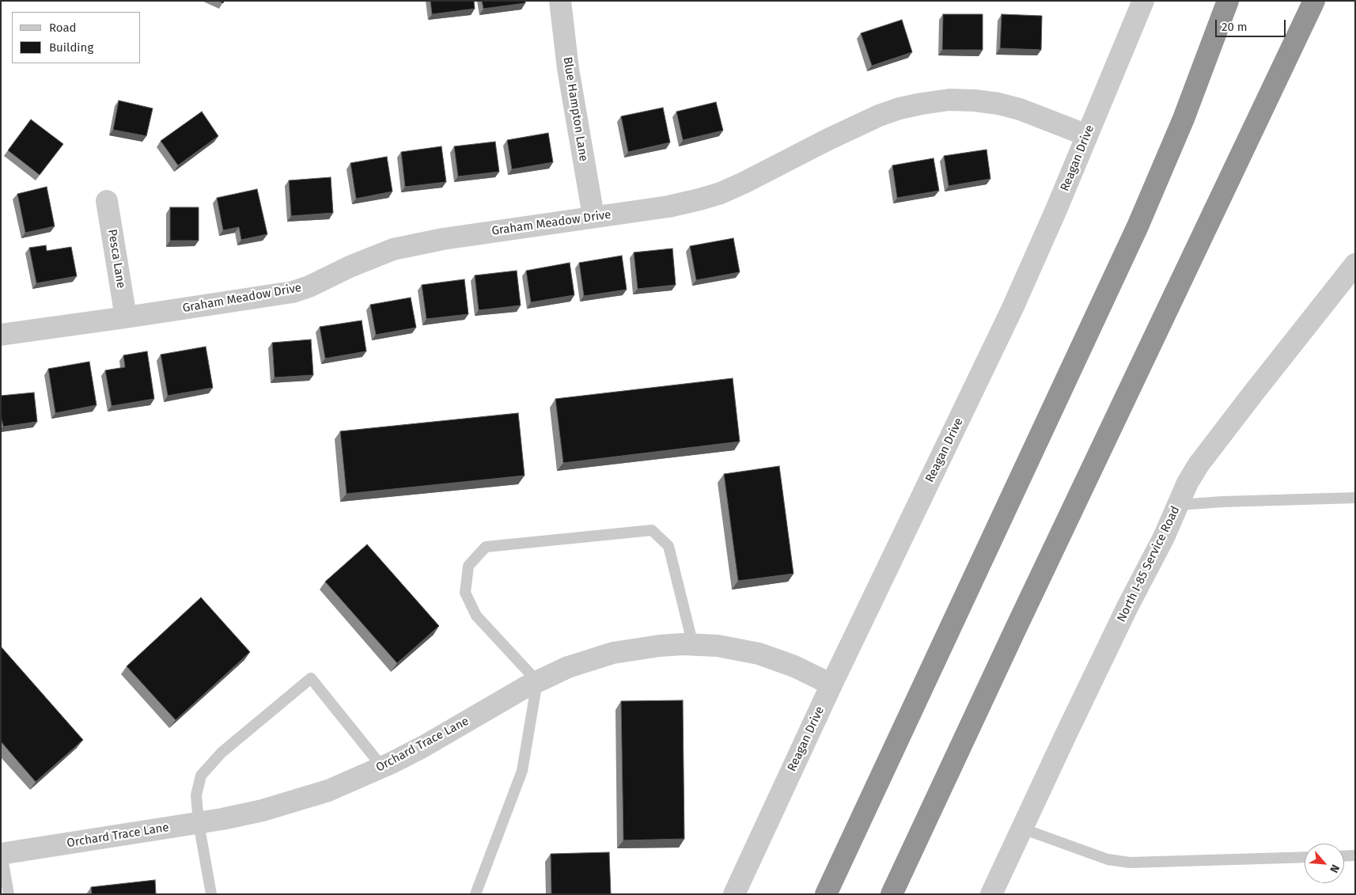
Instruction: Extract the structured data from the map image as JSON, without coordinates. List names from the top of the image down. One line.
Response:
{"streets":{"street":["Blue Hampton Lane","Reagan Drive","Graham Meadow Drive","Pesca Lane","North I-85 Service Road","Orchard Trace Lane"]},"crossings":[["Blue Hampton Lane","Graham Meadow Drive"],["Reagan Drive","Graham Meadow Drive"],["Reagan Drive","Orchard Trace Lane"],["Graham Meadow Drive","Pesca Lane"]],"legend":["Road","Building"],"scale_bar":"20 m","north":"bottom right"}
